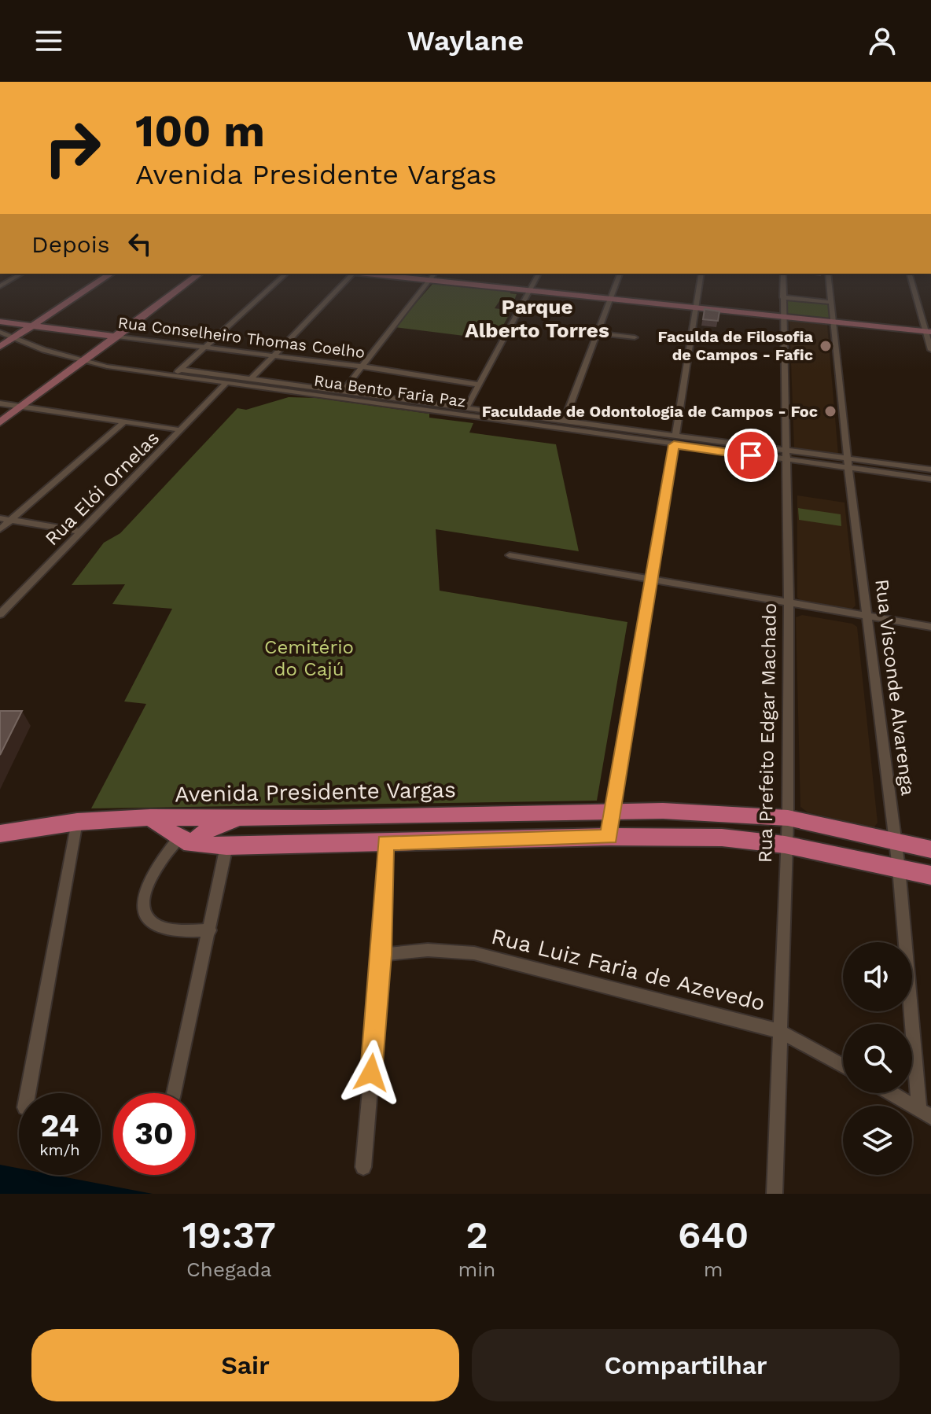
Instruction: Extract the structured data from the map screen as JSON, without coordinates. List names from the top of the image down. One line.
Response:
{"streets":{"main road":["Rua Conselheiro Thomas Coelho","Avenida Presidente Vargas"],"street":["Rua Bento Faria Paz","Rua Elói Ornelas","Rua Visconde Alvarenga","Rua Prefeito Edgar Machado","Rua Luiz Faria de Azevedo"]},"crossings":[["Rua Bento Faria Paz","Rua Elói Ornelas"],["Rua Bento Faria Paz","Rua Visconde Alvarenga"],["Rua Bento Faria Paz","Rua Prefeito Edgar Machado"],["Rua Visconde Alvarenga","Avenida Presidente Vargas"],["Rua Prefeito Edgar Machado","Avenida Presidente Vargas"],["Rua Prefeito Edgar Machado","Rua Luiz Faria de Azevedo"]],"districts":["Parque Alberto Torres"],"parks":["Cemitério do Cajú"],"places":["Faculda de Filosofia de Campos - Fafic","Faculdade de Odontologia de Campos - Foc"],"page":{"header":"Waylane","turn":["100 m","Avenida Presidente Vargas"],"then":"Depois","speed":"24 km/h","limit":"30","eta":["19:37","Chegada","2","min","640","m"],"buttons":["Sair","Compartilhar"]}}
